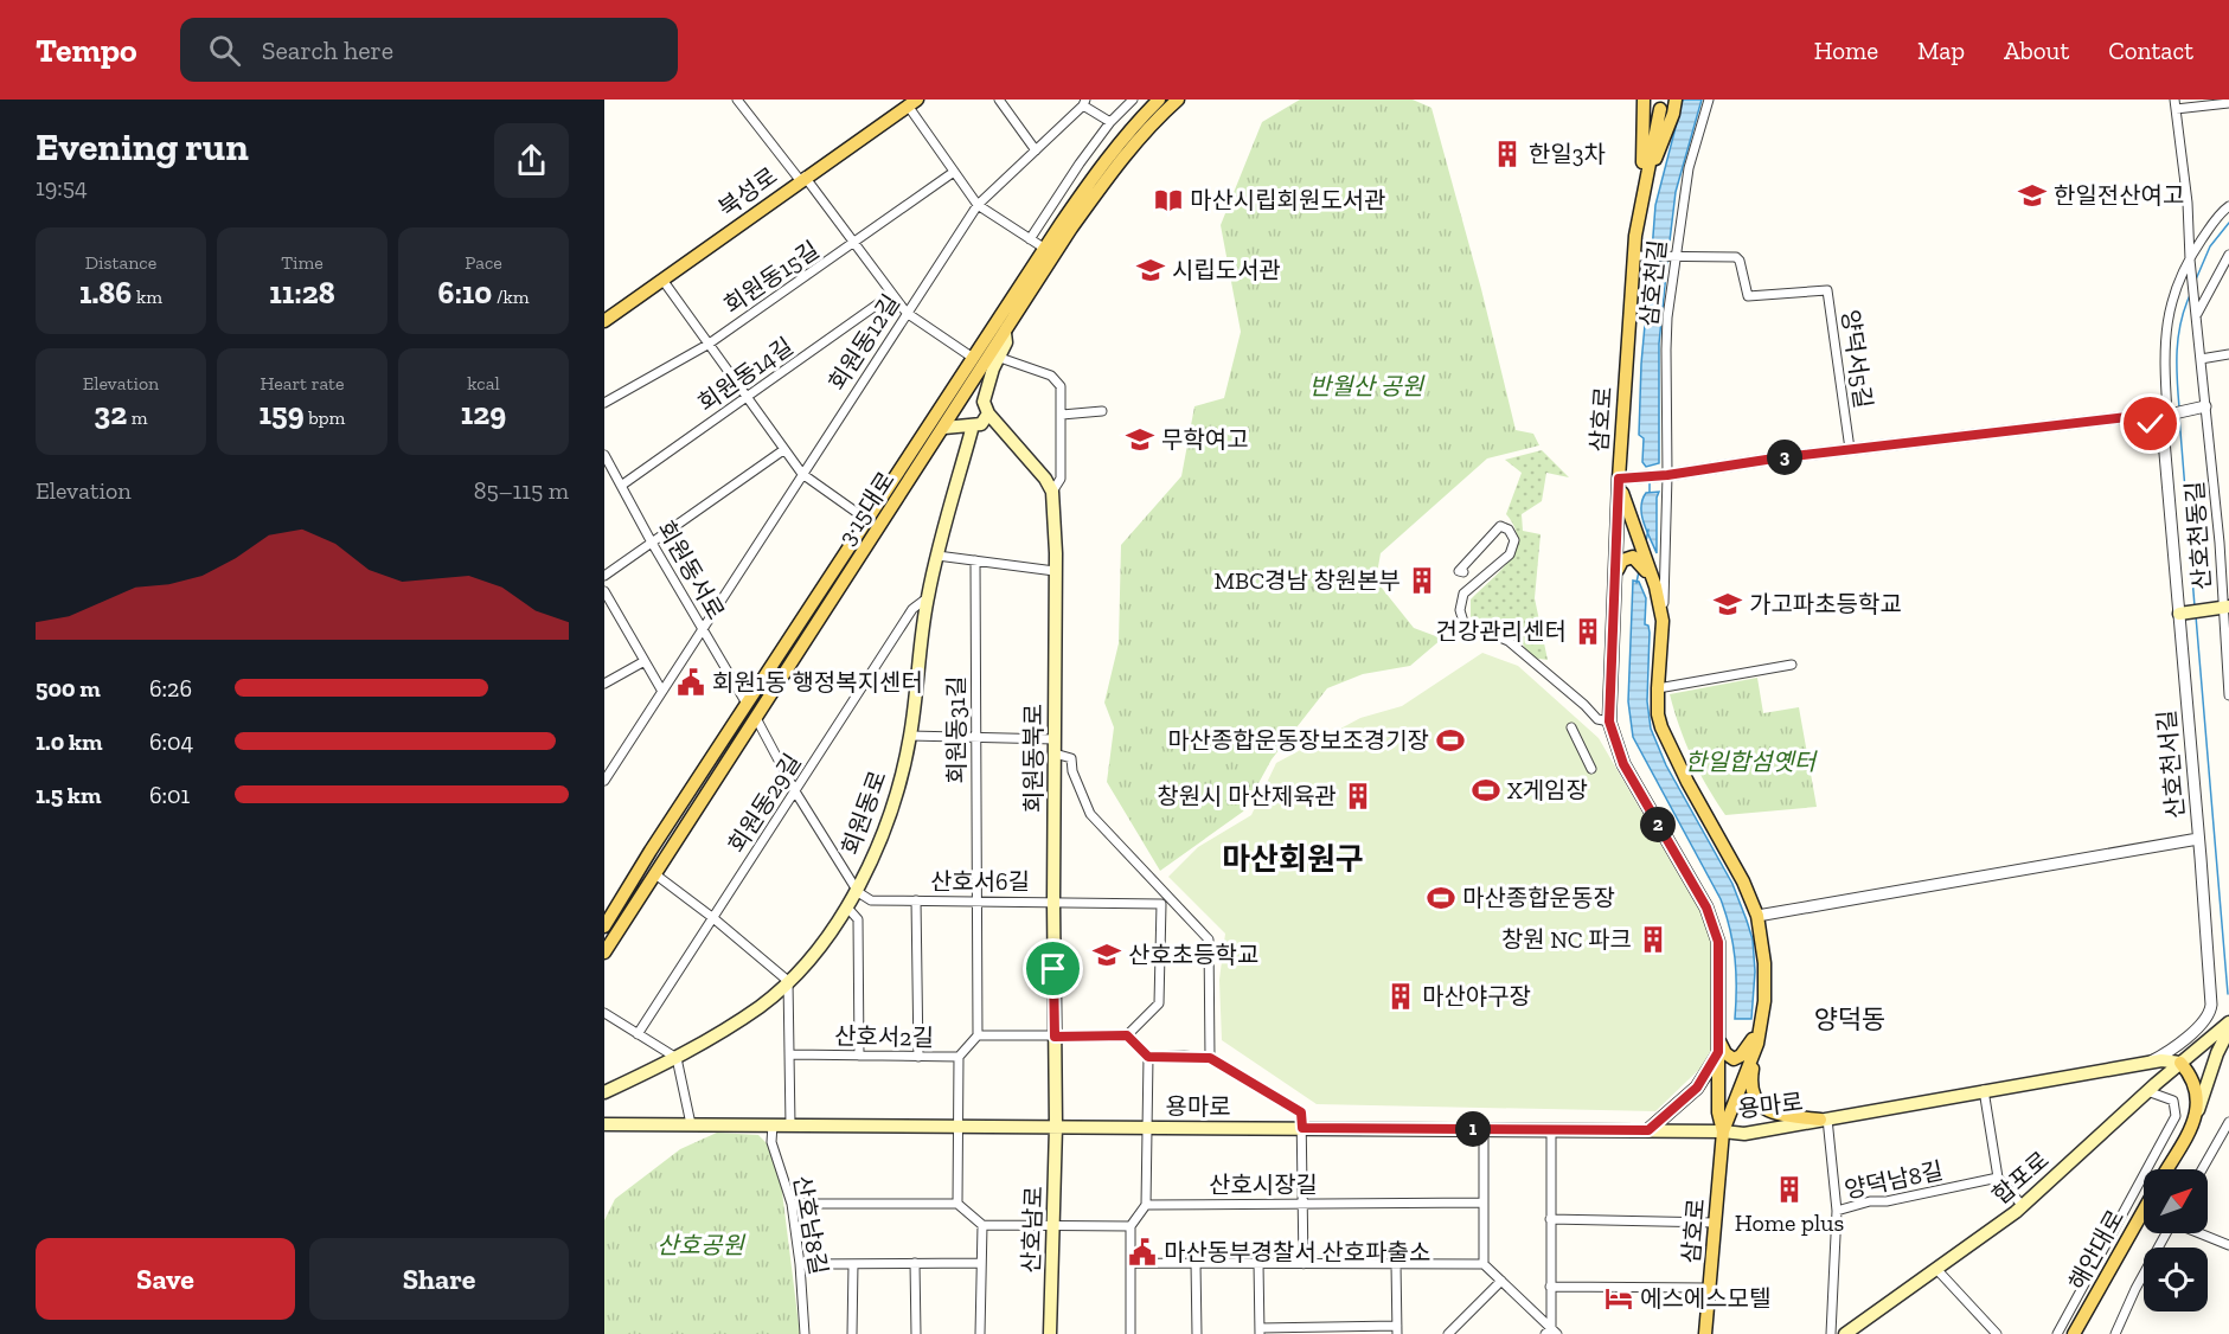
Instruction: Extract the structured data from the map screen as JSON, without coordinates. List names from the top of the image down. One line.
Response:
{"streets":{"main road":["북성로","삼호로","3·15대로","회원동북로","회원동로","용마로","합포로","산호남로","해안대로"],"street":["회원동15길","삼호천길","회원동12길","양덕서5길","회원동14길","산호천동길","회원동서로","회원동31길","산호천서길","회원동29길","산호서6길","산호서2길","양덕남8길","산호시장길","산호남8길"]},"crossings":[["삼호천길","양덕서5길"],["삼호천길","삼호로"],["회원동12길","회원동서로"],["회원동14길","회원동서로"],["삼호로","용마로"],["3·15대로","회원동서로"],["회원동31길","산호서6길"],["회원동31길","산호서2길"],["회원동북로","산호서6길"],["회원동북로","용마로"],["회원동북로","산호남로"],["산호천서길","용마로"],["회원동29길","회원동로"],["회원동로","산호서6길"],["용마로","합포로"],["용마로","산호남8길"],["용마로","산호남로"]],"districts":["마산회원구","양덕동"],"parks":["반월산 공원","한일합섬옛터","산호공원"],"places":{"building":["한일3차","MBC경남 창원본부","건강관리센터","창원시 마산제육관","창원 NC 파크","마산야구장","Home plus"],"school or university":["한일전산여고","시립도서관","무학여고","가고파초등학교","산호초등학교"],"library":["마산시립회원도서관"],"public building":["회원1동 행정복지센터","마산동부경찰서 산호파출소"],"sports":["마산종합운동장보조경기장","X게임장","마산종합운동장"],"hotel":["에스에스모텔"]},"north":"top right","page":{"header":"Tempo","search":"Search here","nav":["Home","Map","About","Contact"],"heading":["Evening run","19:54"],"stats":[["Distance","1.86 km"],["Time","11:28"],["Pace","6:10 /km"],["Elevation","32 m"],["Heart rate","159 bpm"],["kcal","129"]],"pins":["3","2","1"],"chart":["Elevation","85–115 m"],"list":[{"name":"500 m","note":"6:26"},{"name":"1.0 km","note":"6:04"},{"name":"1.5 km","note":"6:01"}],"buttons":["Save","Share"]}}
